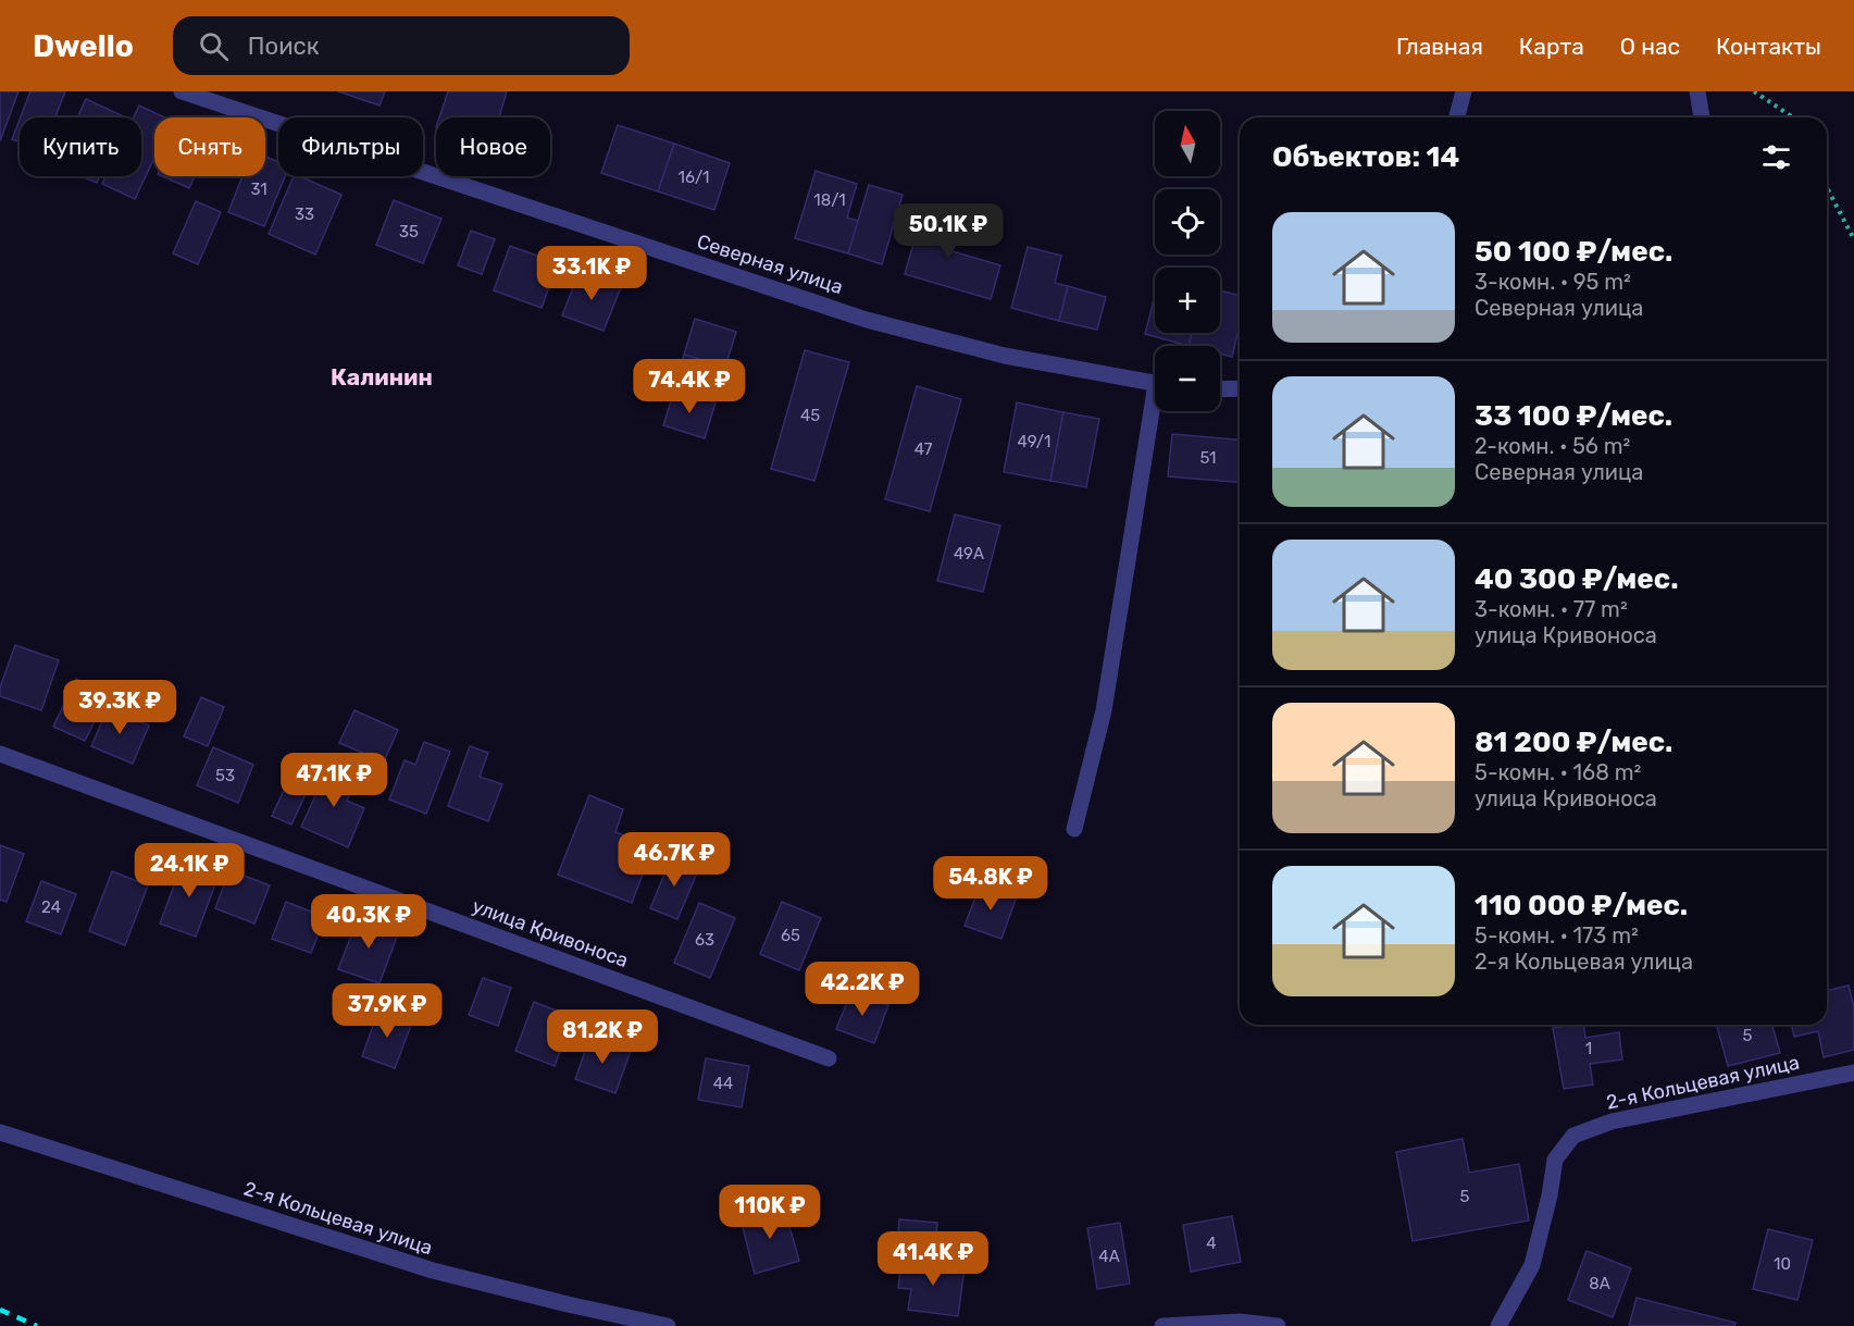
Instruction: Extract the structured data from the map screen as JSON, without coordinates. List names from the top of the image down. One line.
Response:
{"streets":{"street":["Северная улица","улица Кривоноса","2-я Кольцевая улица"]},"districts":["Калинин"],"house_numbers":["16/1","31","18/1","33","35","45","49/1","47","51","49А","53","24","65","63","5","1","44","5","4","4А","10","8А"],"north":"top","page":{"header":"Dwello","search":"Поиск","nav":["Главная","Карта","О нас","Контакты"],"map_buttons":["+","−"],"chip":["Купить","Снять","Фильтры","Новое"],"heading":"Объектов: 14","list":[{"name":"50 100 ₽/мес.","note":"3-комн. · 95 m² · Северная улица"},{"name":"33 100 ₽/мес.","note":"2-комн. · 56 m² · Северная улица"},{"name":"40 300 ₽/мес.","note":"3-комн. · 77 m² · улица Кривоноса"},{"name":"81 200 ₽/мес.","note":"5-комн. · 168 m² · улица Кривоноса"},{"name":"110 000 ₽/мес.","note":"5-комн. · 173 m² · 2-я Кольцевая улица"}],"price":["50.1K ₽","33.1K ₽","74.4K ₽","39.3K ₽","47.1K ₽","46.7K ₽","24.1K ₽","54.8K ₽","40.3K ₽","42.2K ₽","37.9K ₽","81.2K ₽","110K ₽","41.4K ₽"]}}
